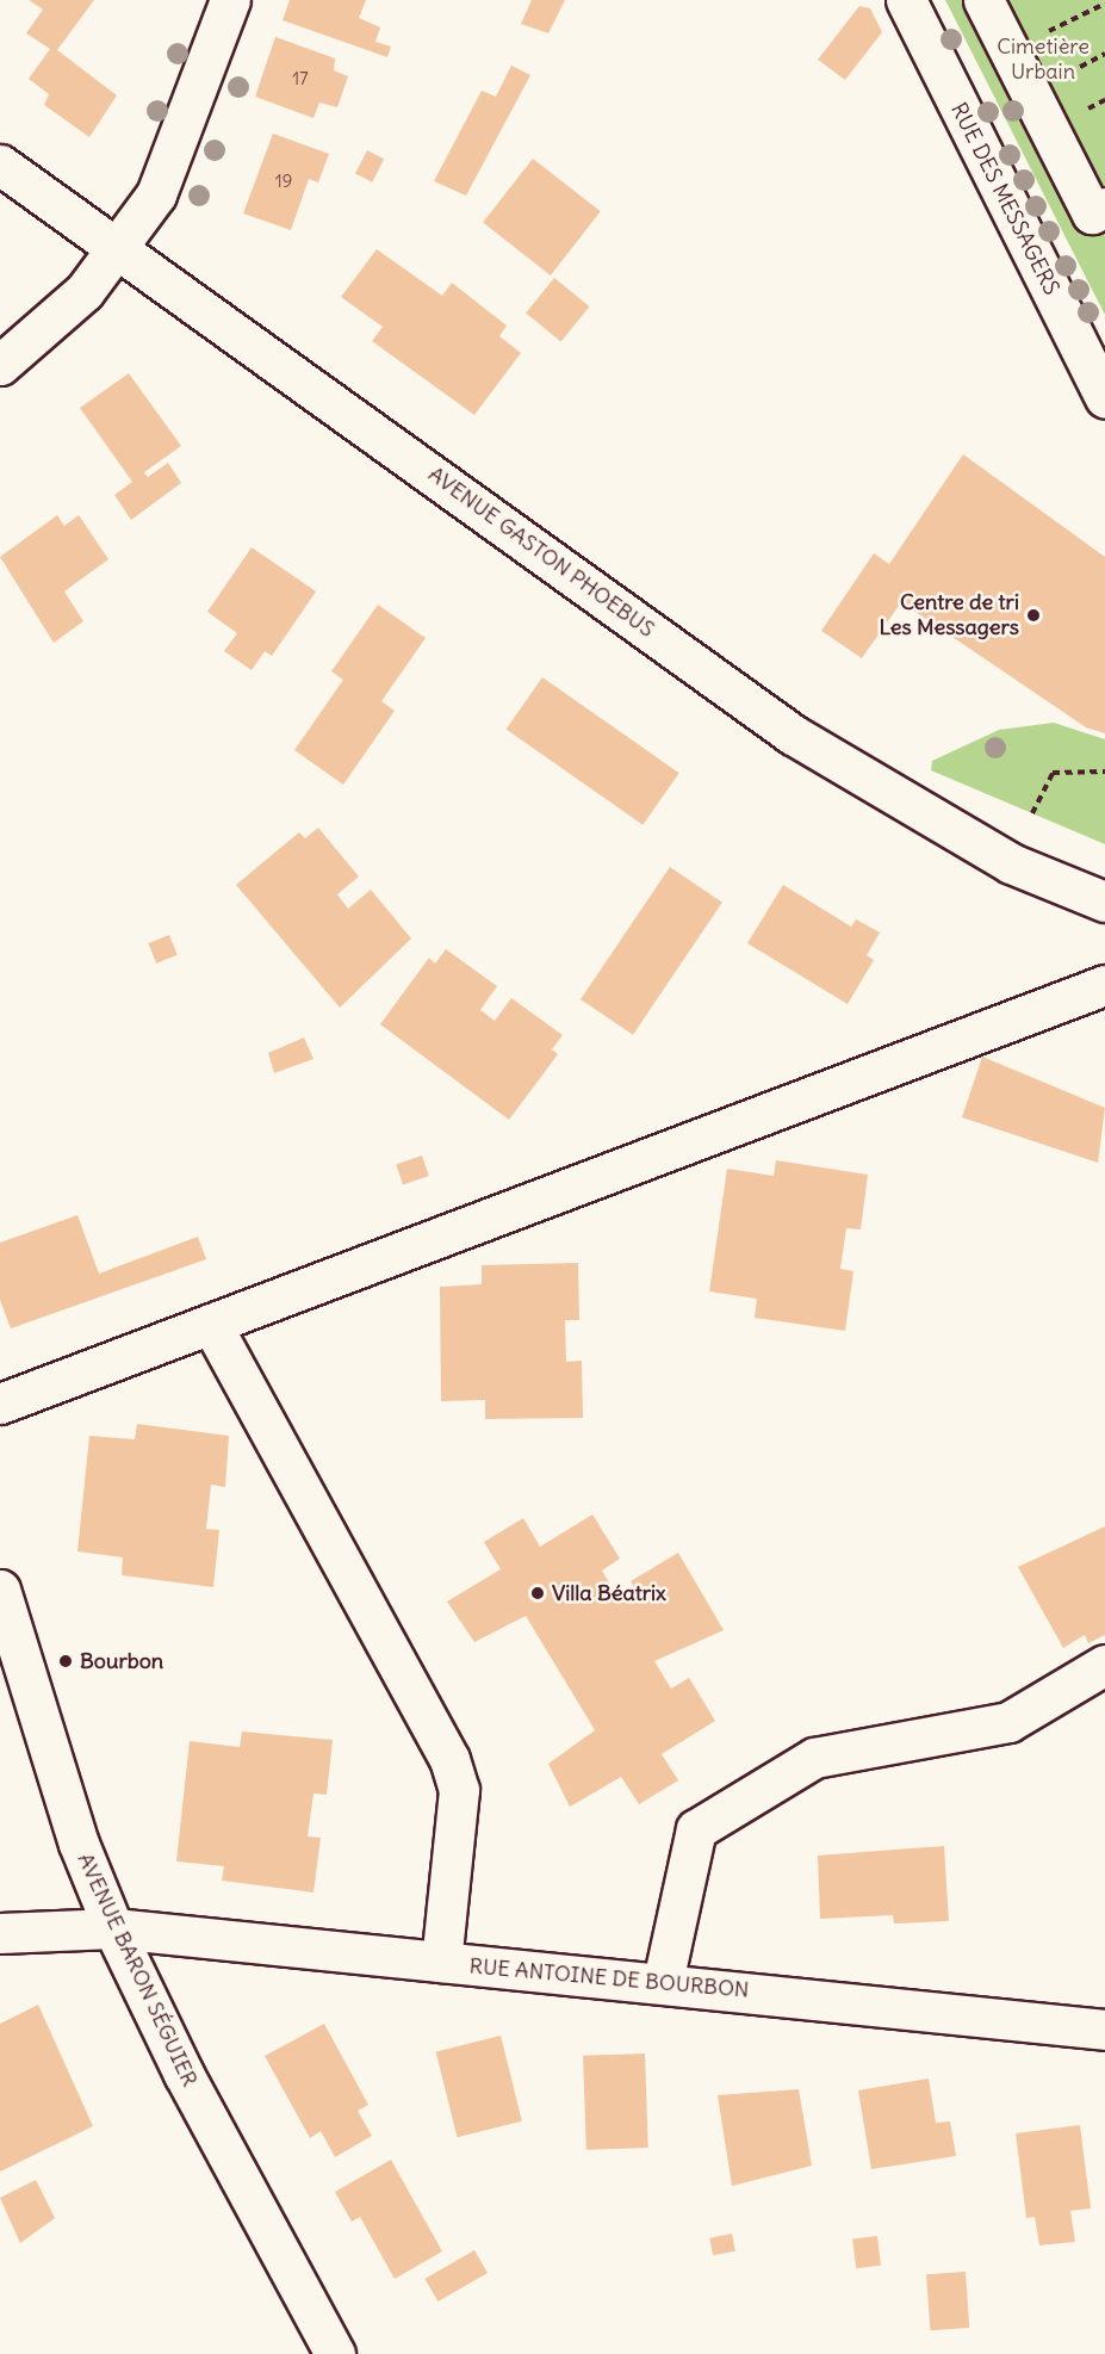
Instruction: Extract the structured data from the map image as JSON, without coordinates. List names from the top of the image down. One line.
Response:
{"streets":{"street":["RUE DES MESSAGERS","AVENUE GASTON PHOEBUS","AVENUE BARON SÉGUIER","RUE ANTOINE DE BOURBON"]},"crossings":[["AVENUE BARON SÉGUIER","RUE ANTOINE DE BOURBON"]],"parks":["Cimetière Urbain"],"places":["Centre de tri Les Messagers","Villa Béatrix","Bourbon"],"house_numbers":["17","19"]}
